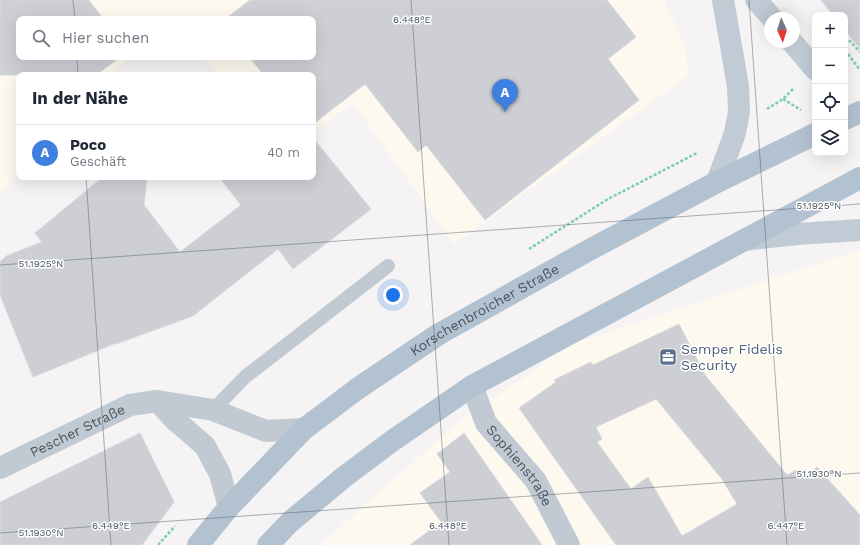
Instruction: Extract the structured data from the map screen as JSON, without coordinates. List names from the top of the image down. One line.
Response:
{"streets":{"main road":["Korschenbroicher Straße"],"street":["Pescher Straße","Sophienstraße"]},"crossings":[["Korschenbroicher Straße","Pescher Straße"]],"places":{"office":["Semper Fidelis Security"]},"north":"bottom","page":{"map_buttons":["+","−"],"search":"Hier suchen","heading":"In der Nähe","pins":"A","list":[{"mark":"A","name":"Poco","note":"Geschäft","value":"40 m"}]},"coordinates":["6.448°E","51.1925°N","51.1930°N","6.449°E","6.447°E"]}
